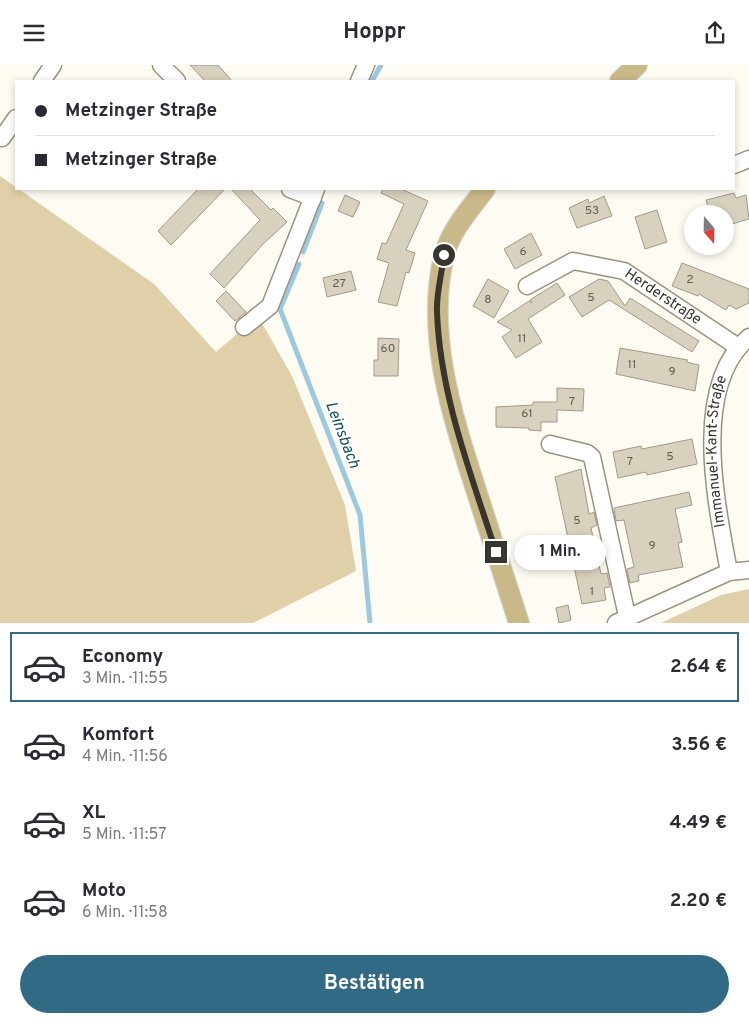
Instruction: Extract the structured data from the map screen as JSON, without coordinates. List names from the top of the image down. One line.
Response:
{"streets":{"street":["Herderstraße","Immanuel-Kant-Straße"]},"crossings":[["Herderstraße","Immanuel-Kant-Straße"]],"water":["Leinsbach"],"house_numbers":["53","6","2","27","5","8","11","60","11","9","7","61","5","7","5","9","1"],"north":"bottom","page":{"header":"Hoppr","banner":["Metzinger Straße","Metzinger Straße"],"bubble":"1 Min.","list":[{"name":"Economy","note":"3 Min. · 11:55","value":"2.64 €"},{"name":"Komfort","note":"4 Min. · 11:56","value":"3.56 €"},{"name":"XL","note":"5 Min. · 11:57","value":"4.49 €"},{"name":"Moto","note":"6 Min. · 11:58","value":"2.20 €"}],"buttons":"Bestätigen"}}
